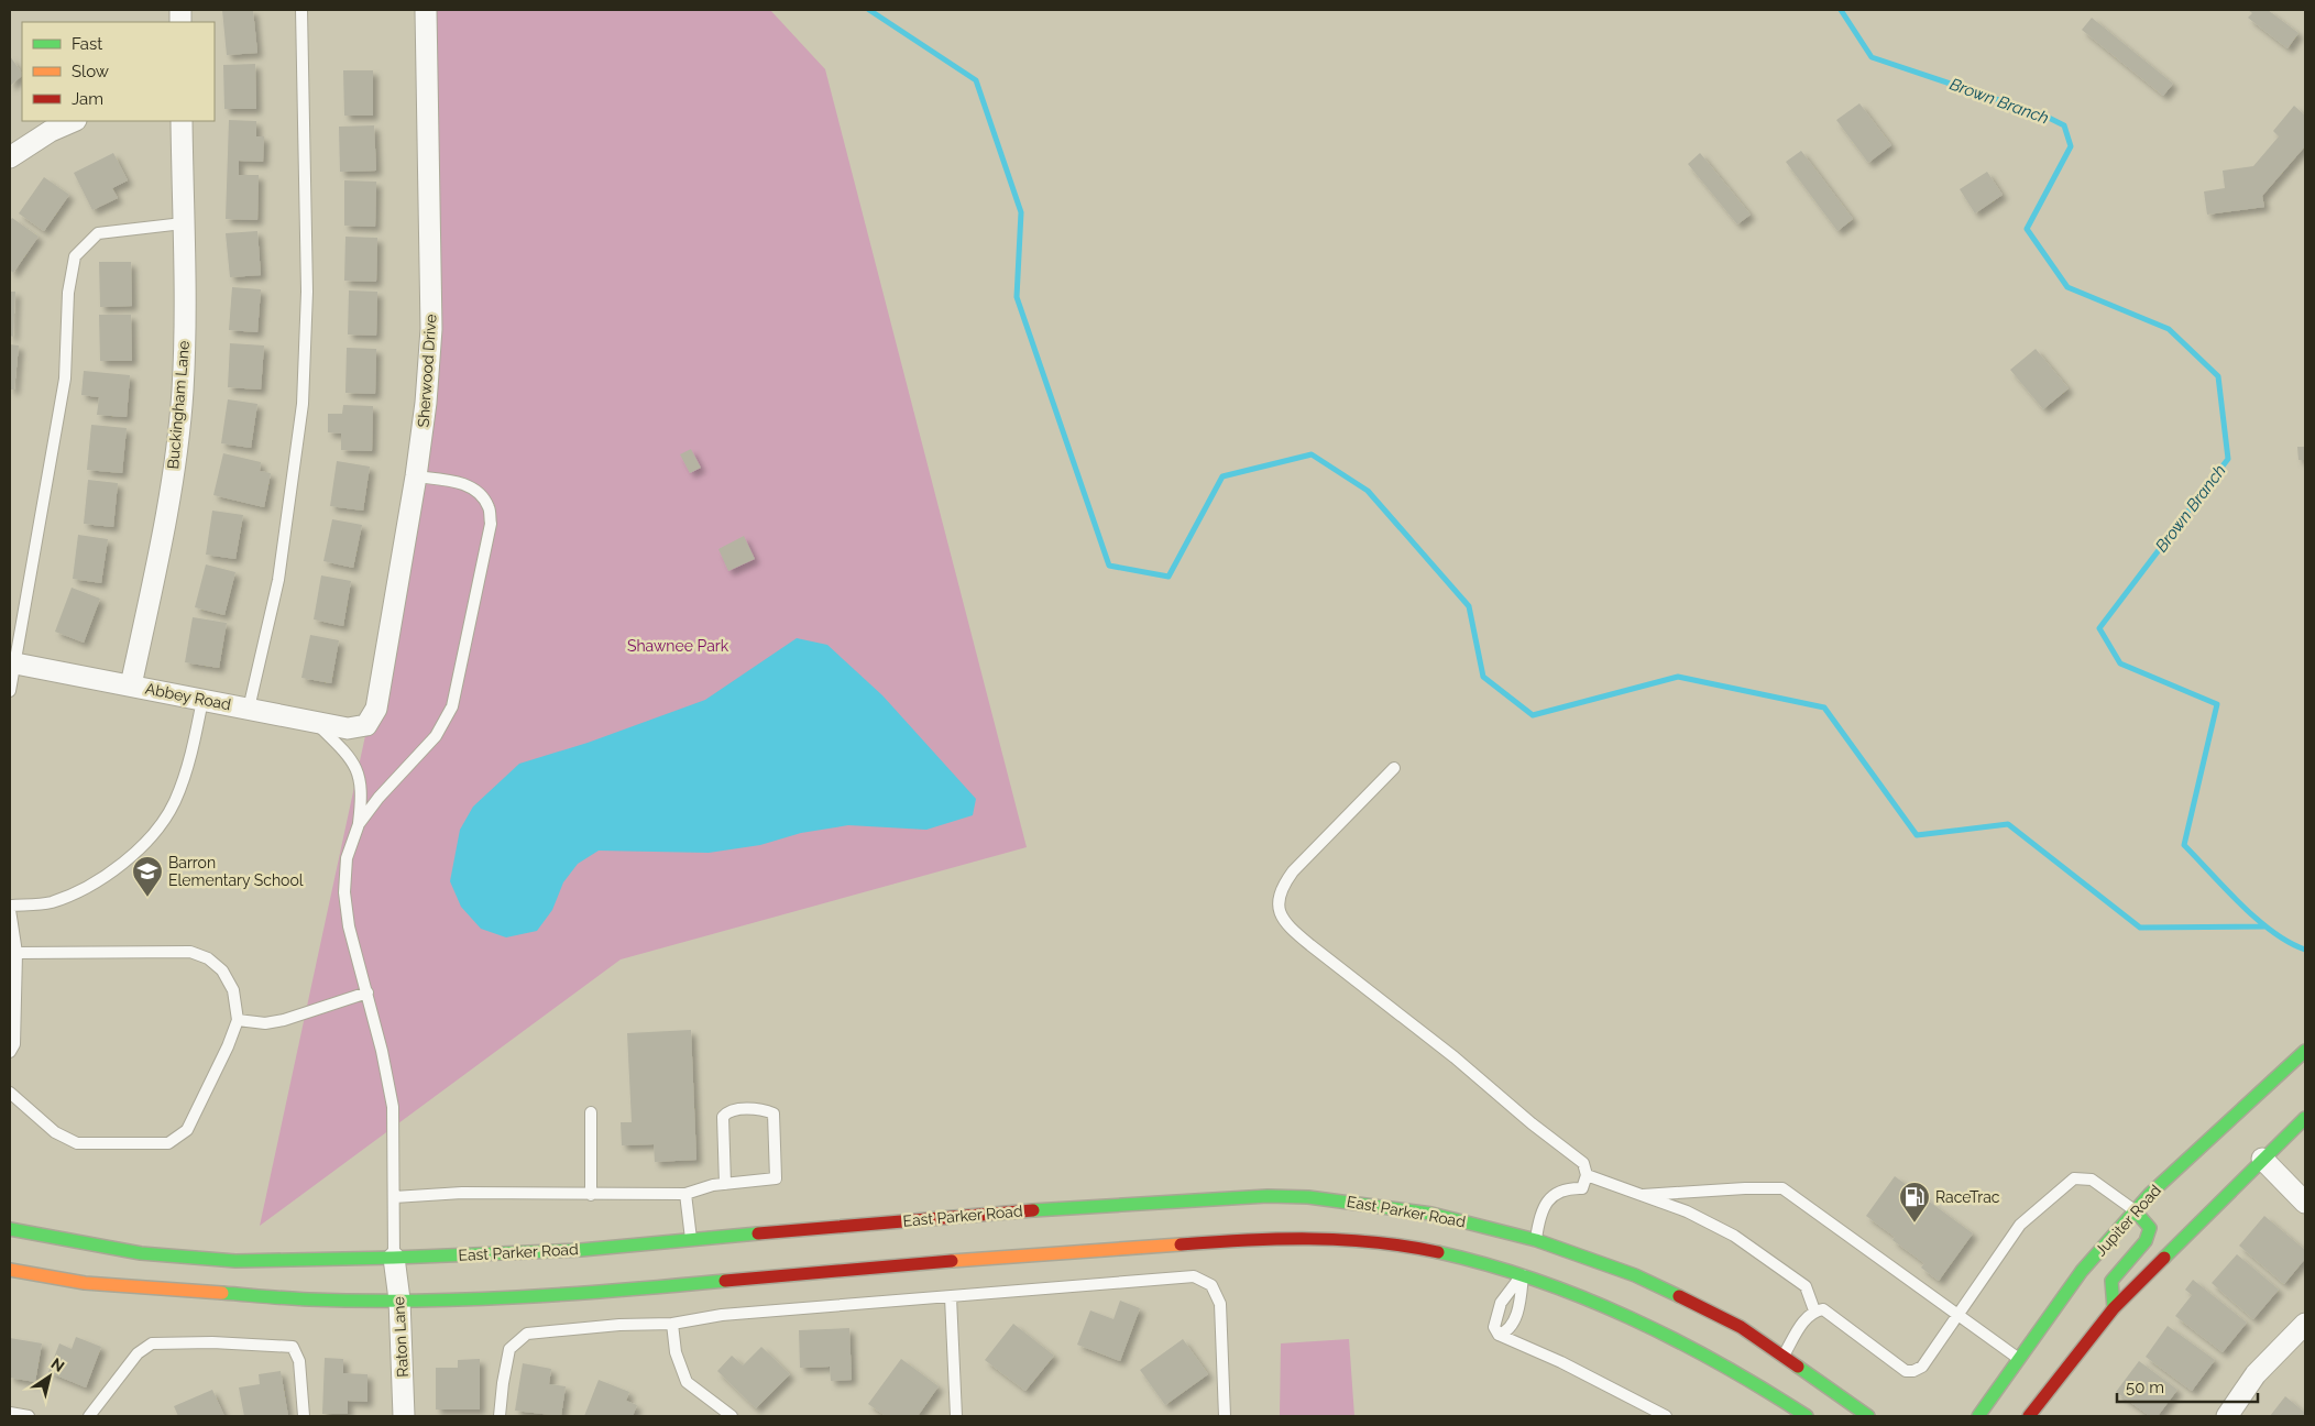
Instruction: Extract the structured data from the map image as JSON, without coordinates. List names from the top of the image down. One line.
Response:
{"streets":{"main road":["East Parker Road","Jupiter Road"],"street":["Sherwood Drive","Buckingham Lane","Abbey Road","Raton Lane"]},"crossings":[["Sherwood Drive","Abbey Road"],["Buckingham Lane","Abbey Road"],["East Parker Road","Raton Lane"]],"water":["Brown Branch"],"parks":["Shawnee Park"],"places":{"school or university":["Barron Elementary School"],"fuel station":["RaceTrac"]},"legend":["Fast","Slow","Jam"],"scale_bar":"50 m","north":"top right"}
